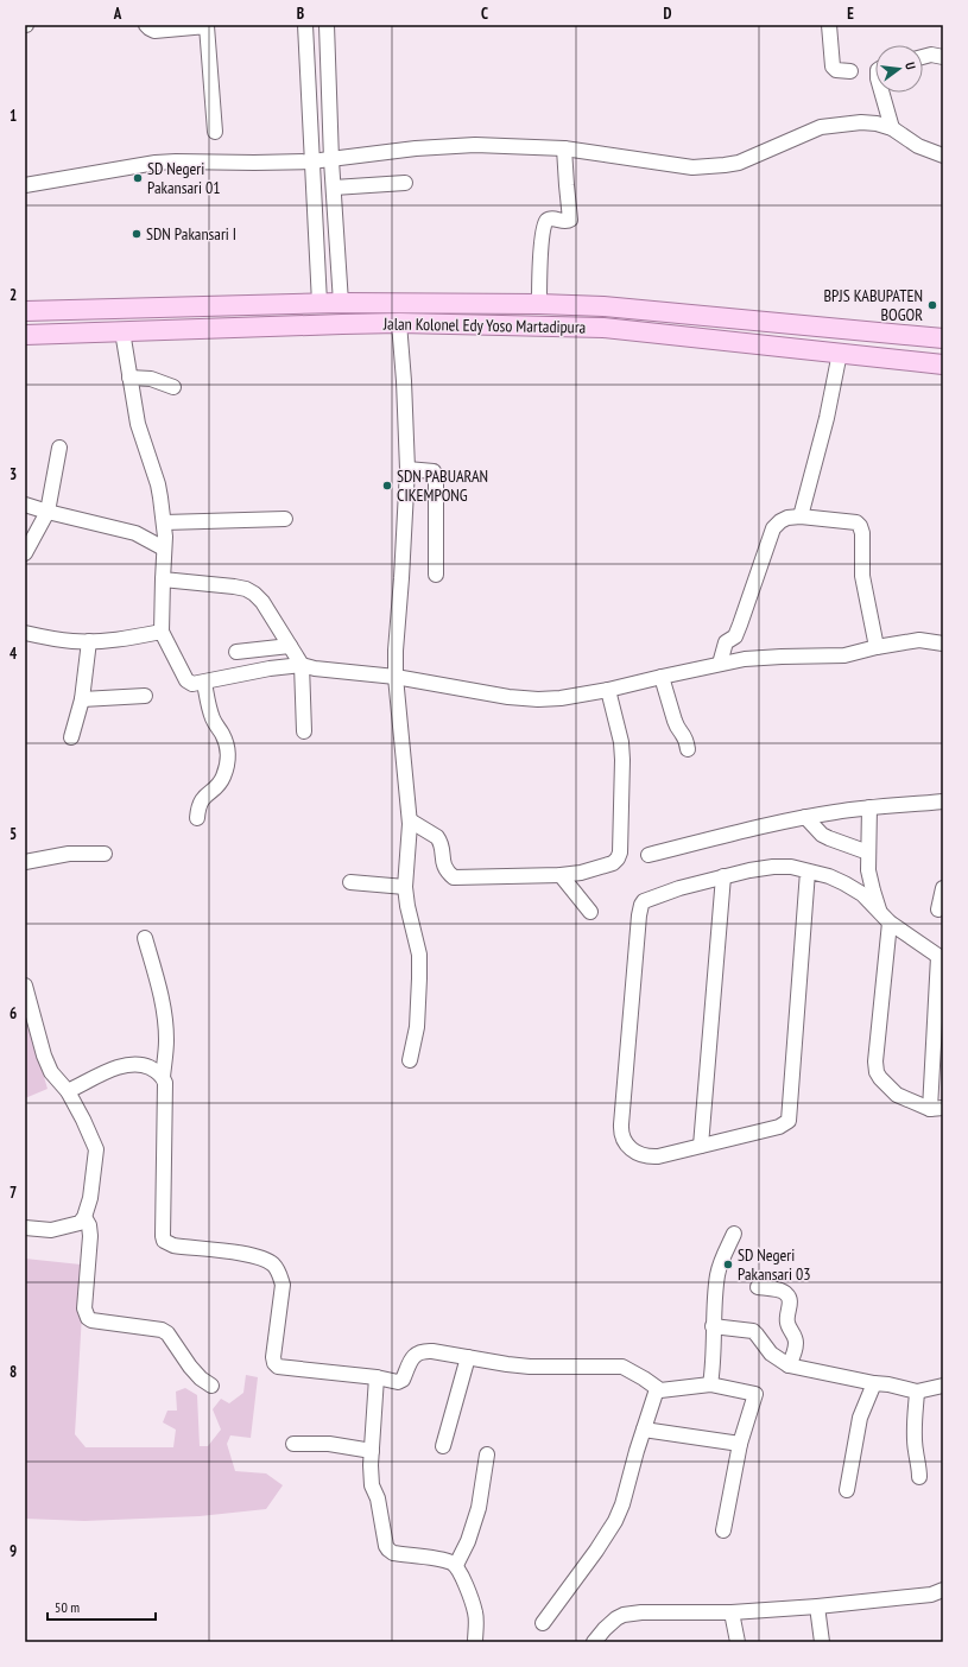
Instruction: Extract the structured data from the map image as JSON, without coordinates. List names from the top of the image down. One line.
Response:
{"streets":{"main road":["Jalan Kolonel Edy Yoso Martadipura"]},"places":["SD Negeri Pakansari 01","SDN Pakansari I","BPJS KABUPATEN BOGOR","SDN PABUARAN CIKEMPONG","SD Negeri Pakansari 03"],"scale_bar":"50 m","north":"right","grid":{"columns":["A","B","C","D","E"],"rows":["1","2","3","4","5","6","7","8","9"]}}
